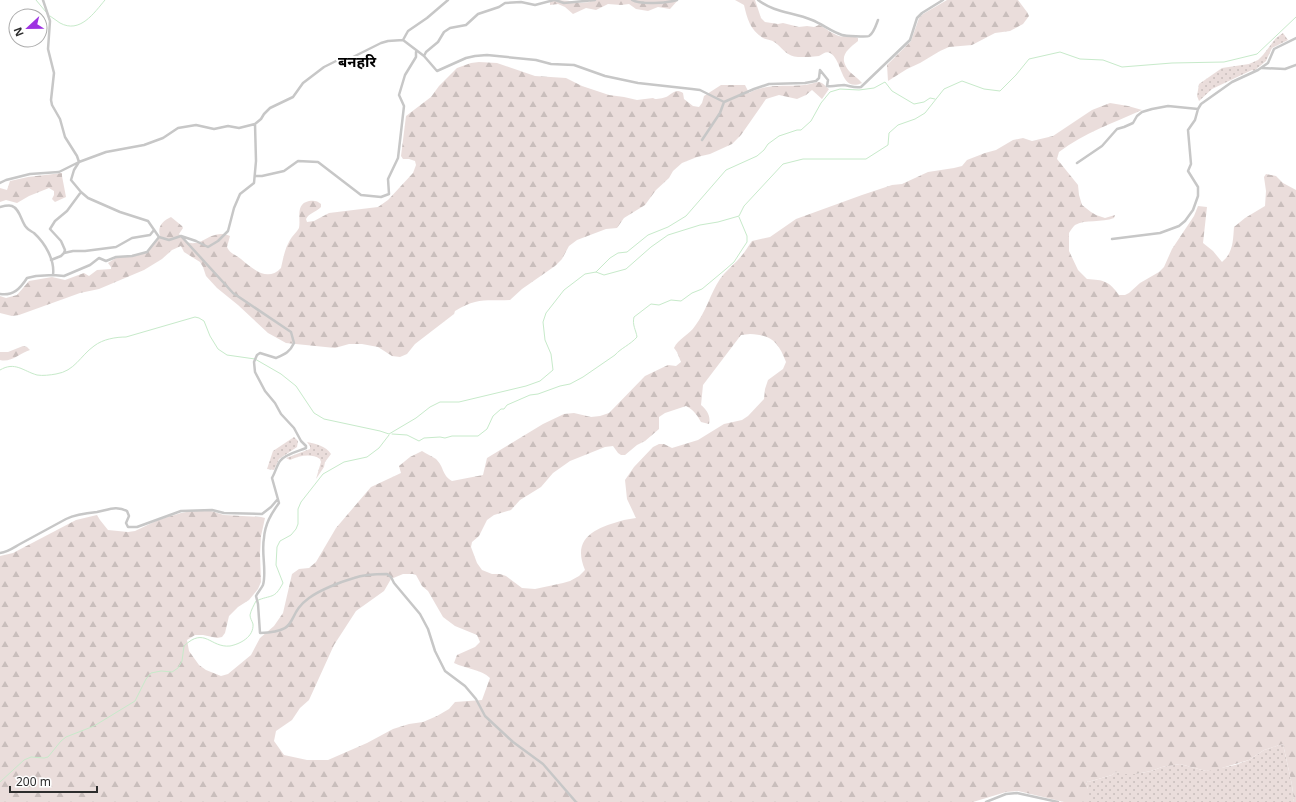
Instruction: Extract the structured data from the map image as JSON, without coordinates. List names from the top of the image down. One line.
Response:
{"districts":["बनहरि"],"scale_bar":"200 m","north":"left"}
